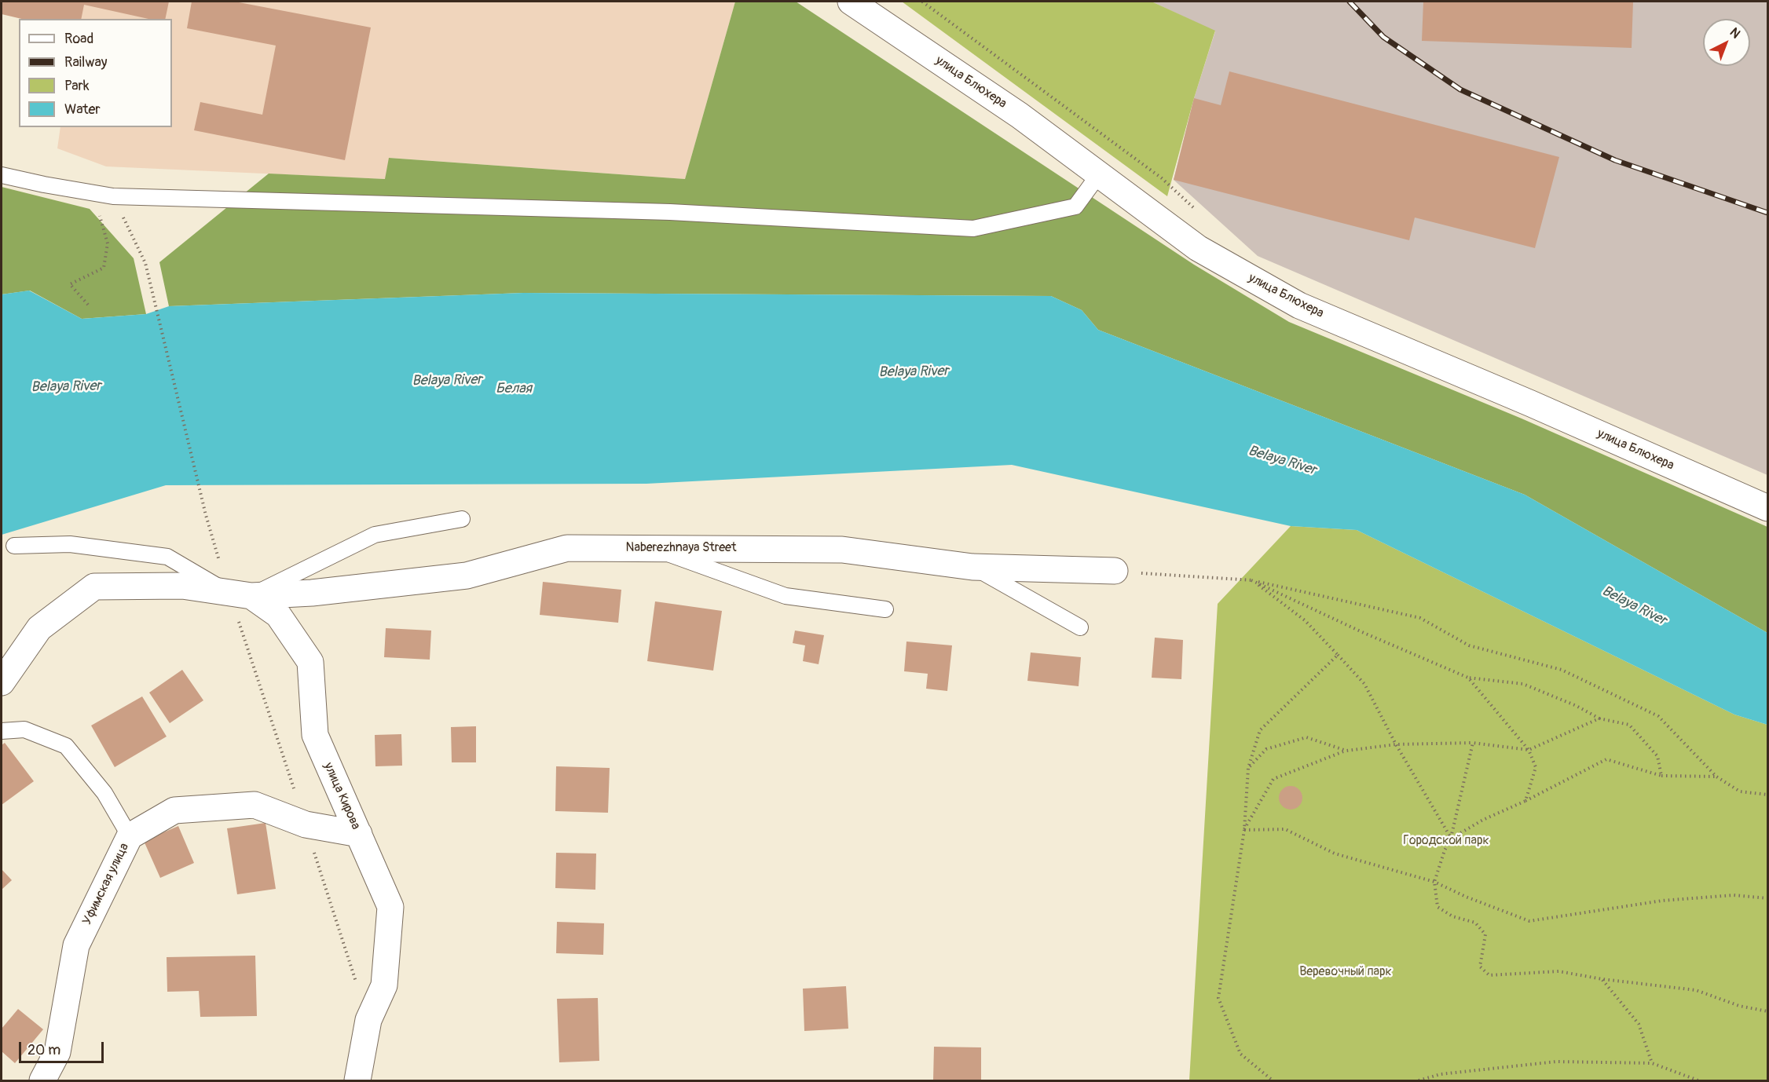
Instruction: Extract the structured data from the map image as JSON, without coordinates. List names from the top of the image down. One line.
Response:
{"streets":{"street":["улица Блюхера","Naberezhnaya Street","улица Кирова","Уфимская улица"]},"crossings":[["Naberezhnaya Street","улица Кирова"],["улица Кирова","Уфимская улица"]],"water":["Belaya River","Белая"],"parks":["Городской парк","Веревочный парк"],"legend":["Road","Railway","Park","Water"],"scale_bar":"20 m","north":"top right"}
